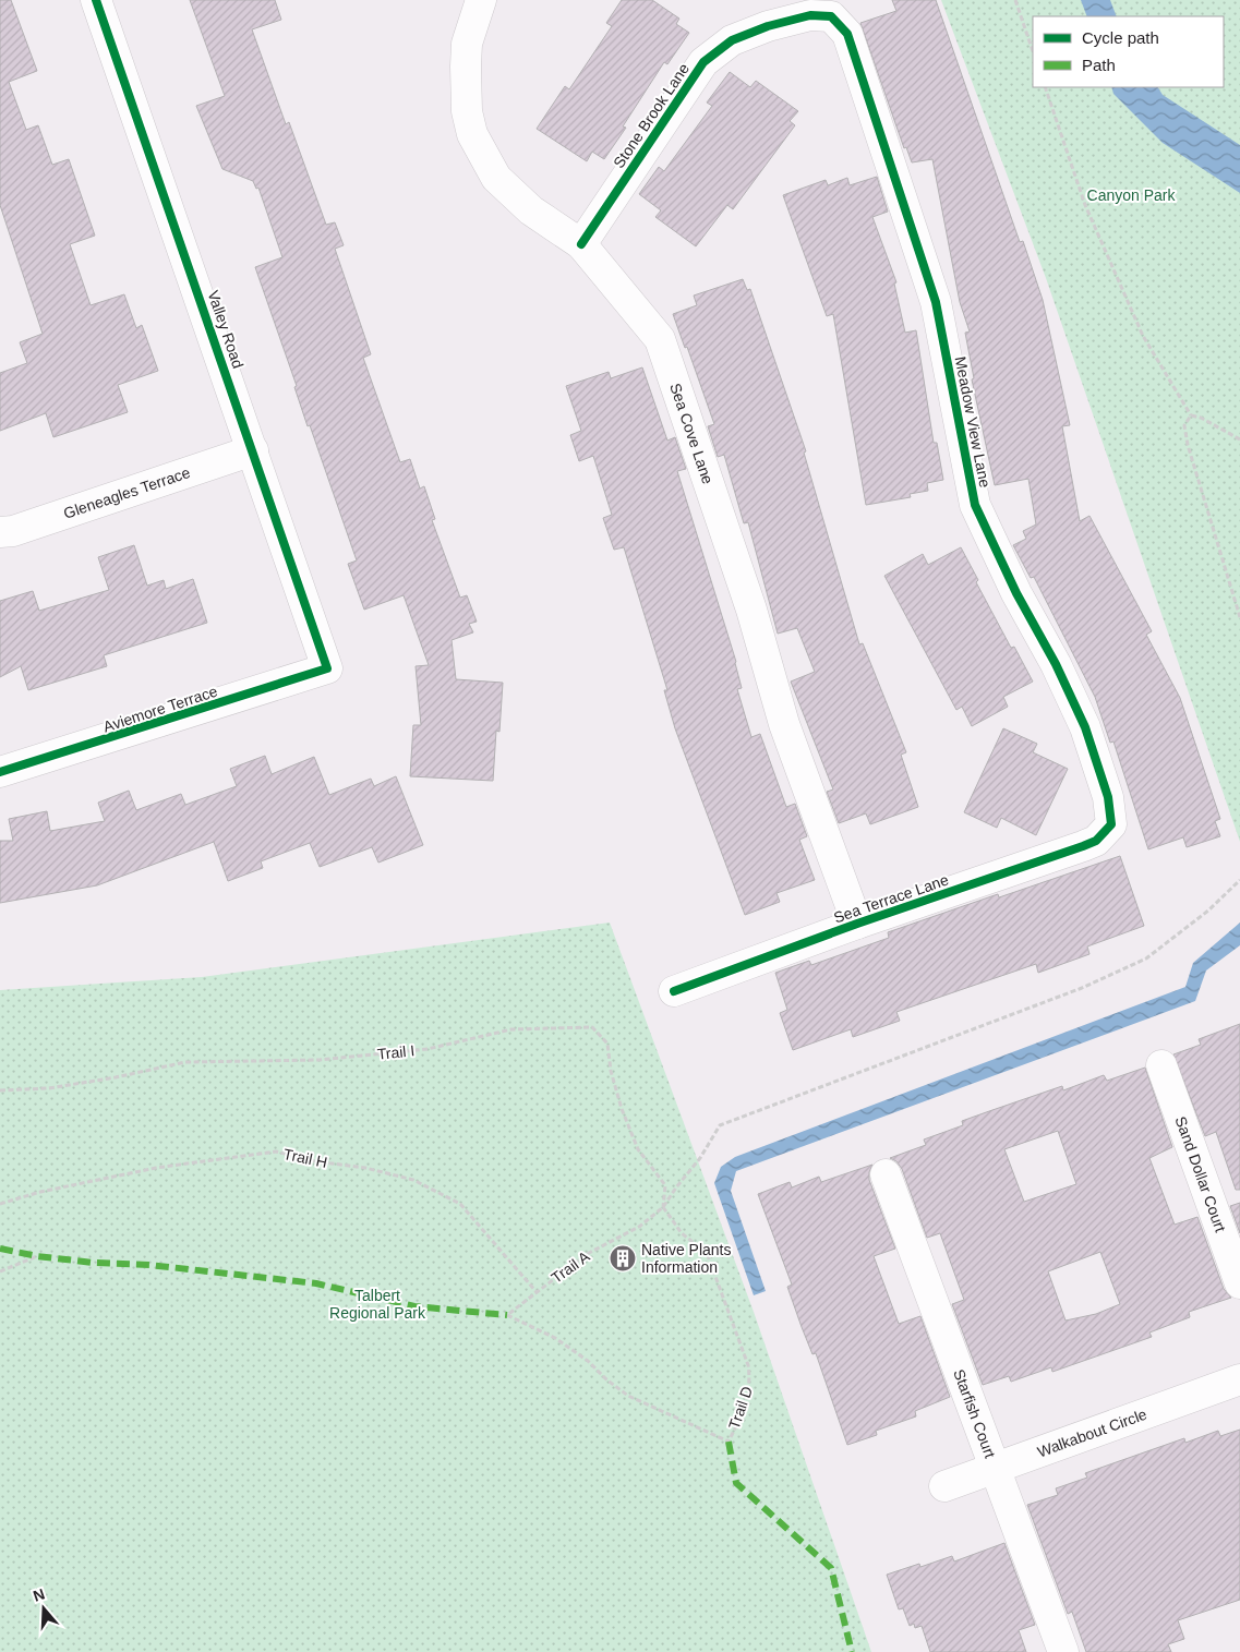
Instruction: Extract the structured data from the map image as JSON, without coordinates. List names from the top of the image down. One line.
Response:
{"streets":{"street":["Stone Brook Lane","Valley Road","Meadow View Lane","Sea Cove Lane","Gleneagles Terrace","Aviemore Terrace","Sea Terrace Lane","Sand Dollar Court","Starfish Court","Walkabout Circle"],"path":["Trail I","Trail H","Trail A","Trail D"]},"crossings":[["Stone Brook Lane","Meadow View Lane"],["Stone Brook Lane","Sea Cove Lane"],["Valley Road","Gleneagles Terrace"],["Valley Road","Aviemore Terrace"],["Meadow View Lane","Sea Terrace Lane"],["Sea Cove Lane","Sea Terrace Lane"],["Trail I","Trail A"],["Trail I","Trail D"],["Trail H","Trail A"],["Trail A","Trail D"],["Starfish Court","Walkabout Circle"]],"parks":["Canyon Park","Talbert Regional Park"],"places":{"building":["Native Plants Information"]},"legend":["Cycle path","Path"],"north":"top"}
